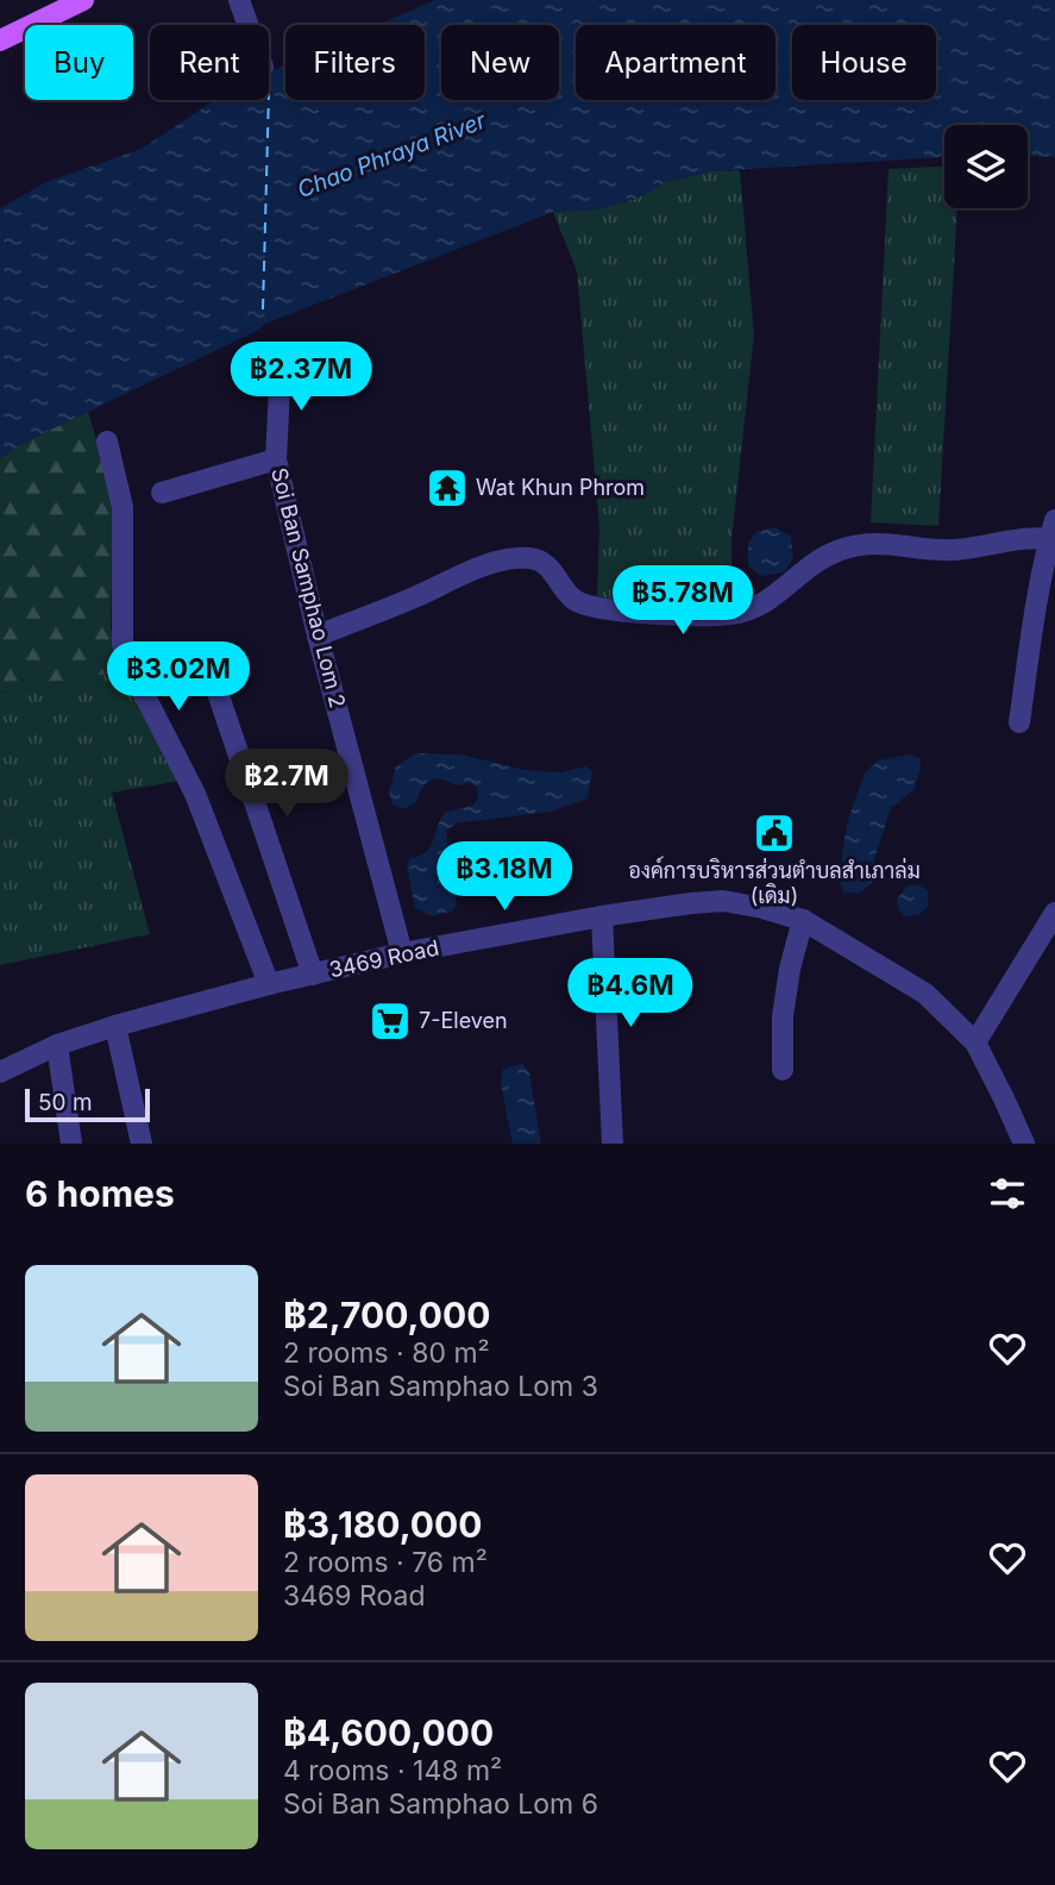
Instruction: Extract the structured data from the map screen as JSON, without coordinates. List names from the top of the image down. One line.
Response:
{"streets":{"street":["Soi Ban Samphao Lom 2","3469 Road"]},"crossings":[["Soi Ban Samphao Lom 2","3469 Road"]],"water":["Chao Phraya River"],"places":{"temple":["Wat Khun Phrom"],"public building":["องค์การบริหารส่วนตำบลสำเภาล่ม (เดิม)"],"supermarket":["7-Eleven"]},"scale_bar":"50 m","page":{"chip":["Buy","Rent","Filters","New","Apartment","House"],"price":["฿2.37M","฿5.78M","฿3.02M","฿2.7M","฿3.18M","฿4.6M"],"scale":"50 m","heading":"6 homes","list":[{"name":"฿2,700,000","note":"2 rooms · 80 m² · Soi Ban Samphao Lom 3"},{"name":"฿3,180,000","note":"2 rooms · 76 m² · 3469 Road"},{"name":"฿4,600,000","note":"4 rooms · 148 m² · Soi Ban Samphao Lom 6"}]}}
